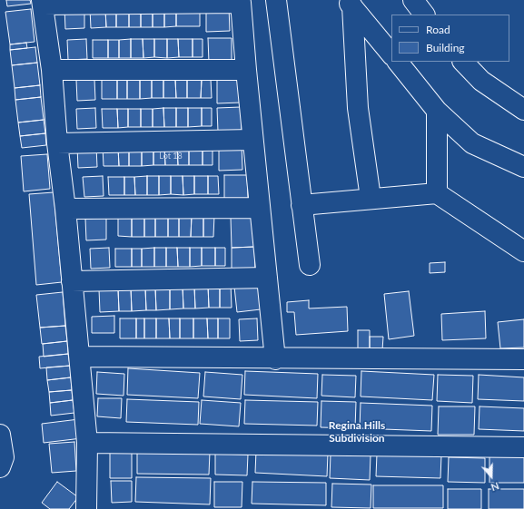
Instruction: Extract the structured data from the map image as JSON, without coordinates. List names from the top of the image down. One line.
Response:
{"districts":["Regina Hills Subdivision"],"house_numbers":["Lot 18"],"legend":["Road","Building"],"north":"bottom"}
